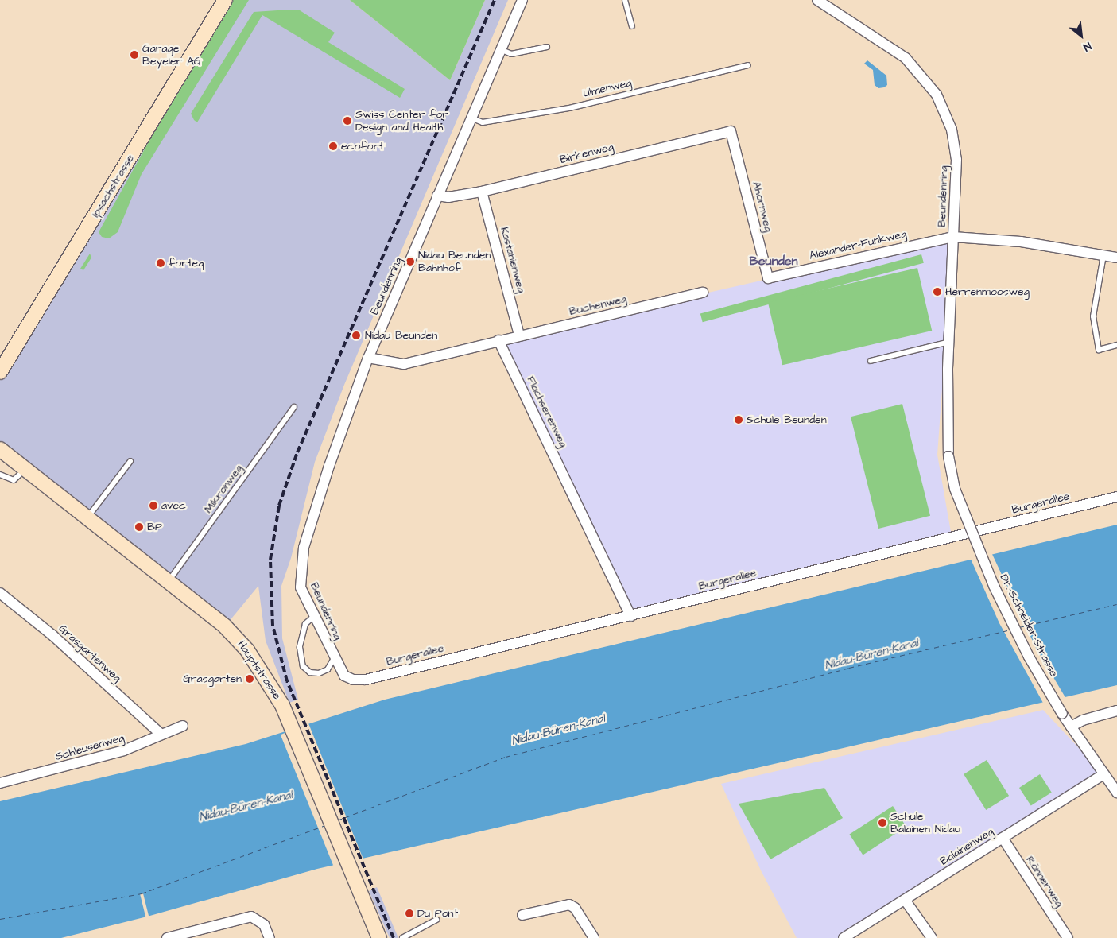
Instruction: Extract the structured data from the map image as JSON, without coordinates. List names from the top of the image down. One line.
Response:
{"streets":{"main road":["Ipsachstrasse","Hauptstrasse"],"street":["Birkenweg","Beundenring","Ahornweg","Alexander-Funkweg","Kastanienweg","Buchenweg","Flachserenweg","Burgerallee","Dr.-Schneider-Strasse","Grasgartenweg","Schleusenweg","Balainenweg","Rönnerweg"],"lane":["Ulmenweg","Mikronweg"]},"crossings":[["Ulmenweg","Beundenring"],["Birkenweg","Beundenring"],["Birkenweg","Ahornweg"],["Birkenweg","Kastanienweg"],["Beundenring","Alexander-Funkweg"],["Beundenring","Burgerallee"],["Beundenring","Dr.-Schneider-Strasse"],["Ahornweg","Alexander-Funkweg"],["Kastanienweg","Buchenweg"],["Buchenweg","Flachserenweg"],["Flachserenweg","Burgerallee"],["Mikronweg","Hauptstrasse"],["Dr.-Schneider-Strasse","Balainenweg"],["Grasgartenweg","Schleusenweg"],["Balainenweg","Rönnerweg"]],"districts":["Beunden"],"water":["Nidau-Büren-Kanal"],"places":["Garage Beyeler AG","Swiss Center for Design and Health","ecofort","Nidau Beunden Bahnhof","forteq","Herrenmoosweg","Nidau Beunden","Schule Beunden","avec","BP","Grasgarten","Schule Balainen Nidau","Du Pont"],"north":"bottom right"}
